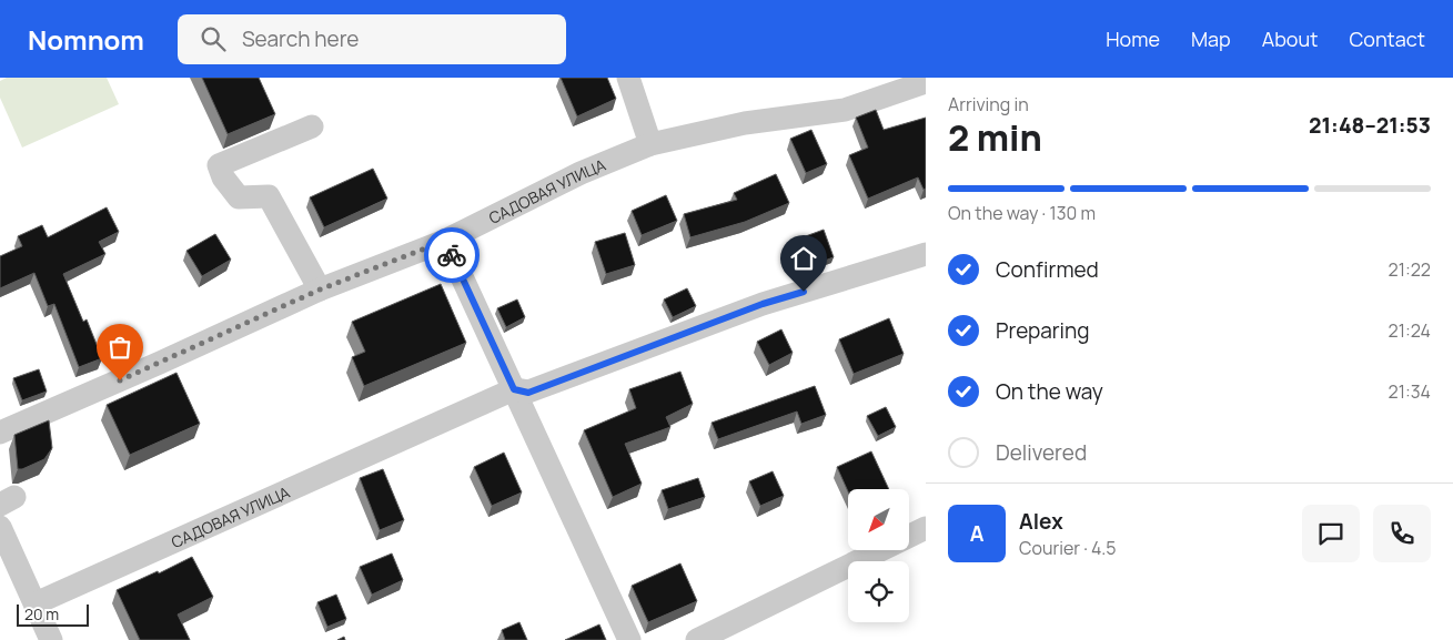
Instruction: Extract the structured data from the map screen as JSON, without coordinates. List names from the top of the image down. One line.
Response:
{"streets":{"street":["САДОВАЯ УЛИЦА"]},"scale_bar":"20 m","north":"bottom left","page":{"header":"Nomnom","search":"Search here","nav":["Home","Map","About","Contact"],"heading":["2 min","Arriving in","21:48–21:53"],"panel":["Alex","Courier · 4.5"],"bar":"On the way · 130 m","list":[["Confirmed","21:22"],["Preparing","21:24"],["On the way","21:34"],"Delivered"],"round":"A","scale":"20 m"}}
